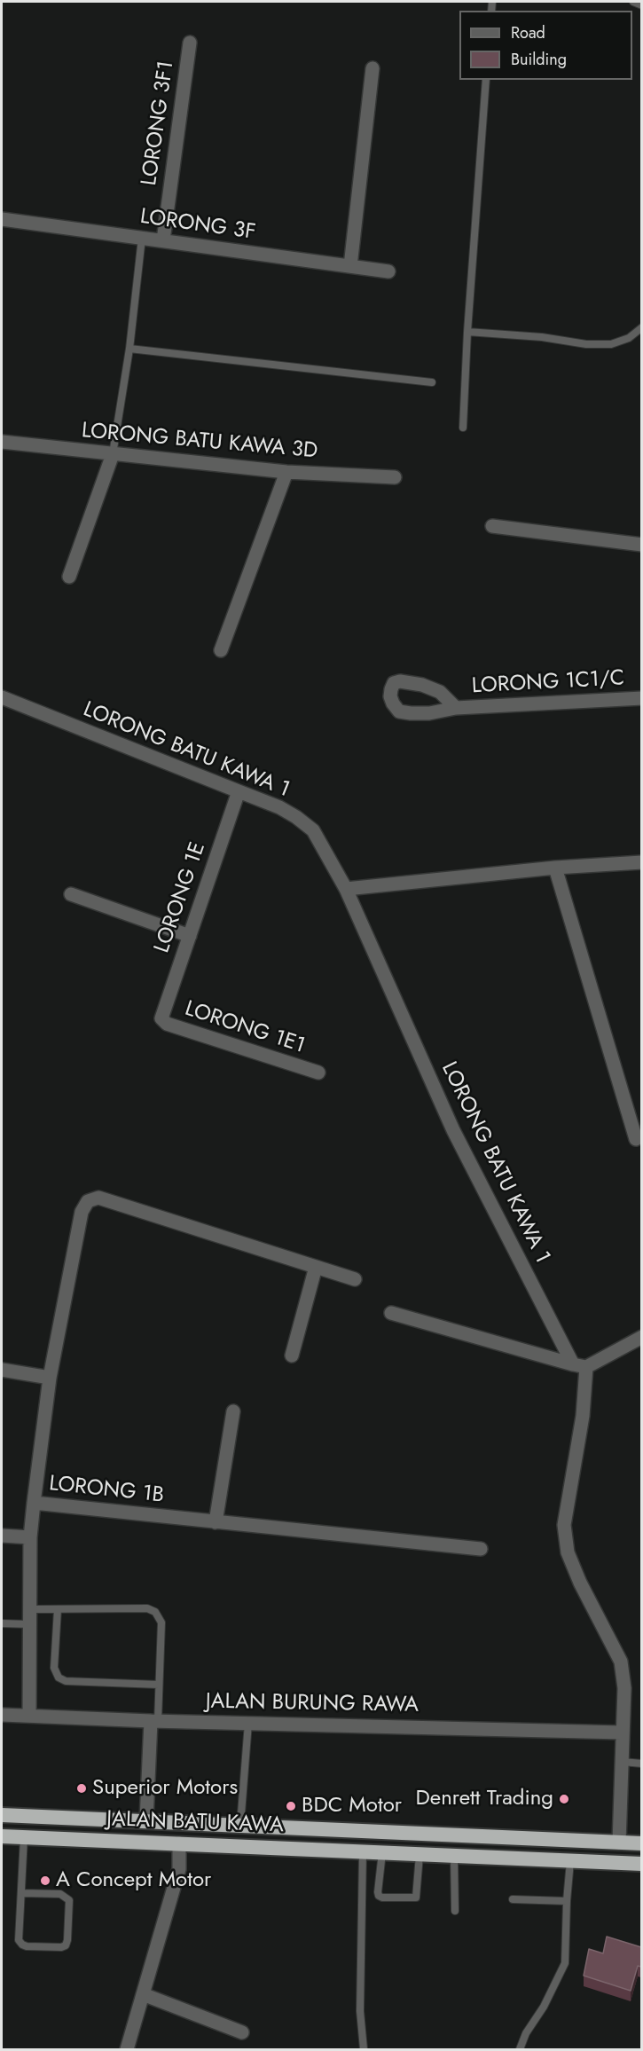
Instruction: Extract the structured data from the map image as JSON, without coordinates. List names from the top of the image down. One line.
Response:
{"streets":{"highway":["JALAN BATU KAWA"],"street":["LORONG 3F1","LORONG 3F","LORONG BATU KAWA 3D","LORONG 1C1/C","LORONG BATU KAWA 1","LORONG 1E","LORONG 1E1","LORONG 1B","JALAN BURUNG RAWA"]},"crossings":[["LORONG 3F1","LORONG 3F"],["LORONG BATU KAWA 1","LORONG 1E"],["LORONG 1E","LORONG 1E1"]],"places":["Superior Motors","Denrett Trading","BDC Motor","A Concept Motor"],"legend":["Road","Building"]}
